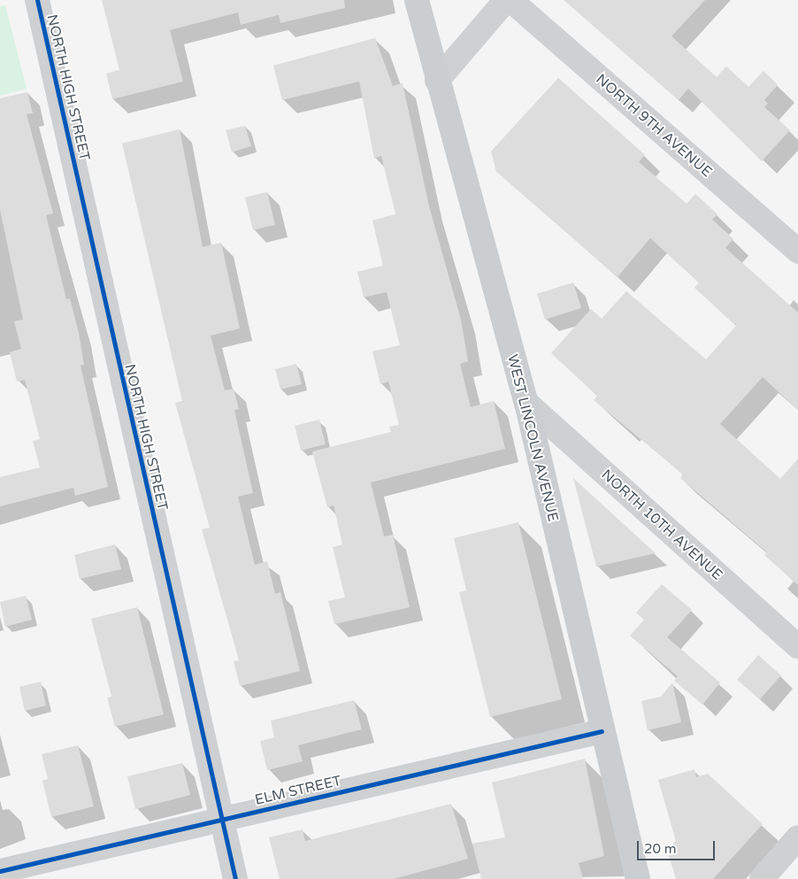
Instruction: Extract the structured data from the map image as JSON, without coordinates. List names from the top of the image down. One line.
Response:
{"streets":{"main road":["WEST LINCOLN AVENUE"],"street":["NORTH HIGH STREET","NORTH 9TH AVENUE","NORTH 10TH AVENUE","ELM STREET"]},"crossings":[["NORTH HIGH STREET","ELM STREET"],["WEST LINCOLN AVENUE","NORTH 10TH AVENUE"],["WEST LINCOLN AVENUE","ELM STREET"]],"scale_bar":"20 m"}
